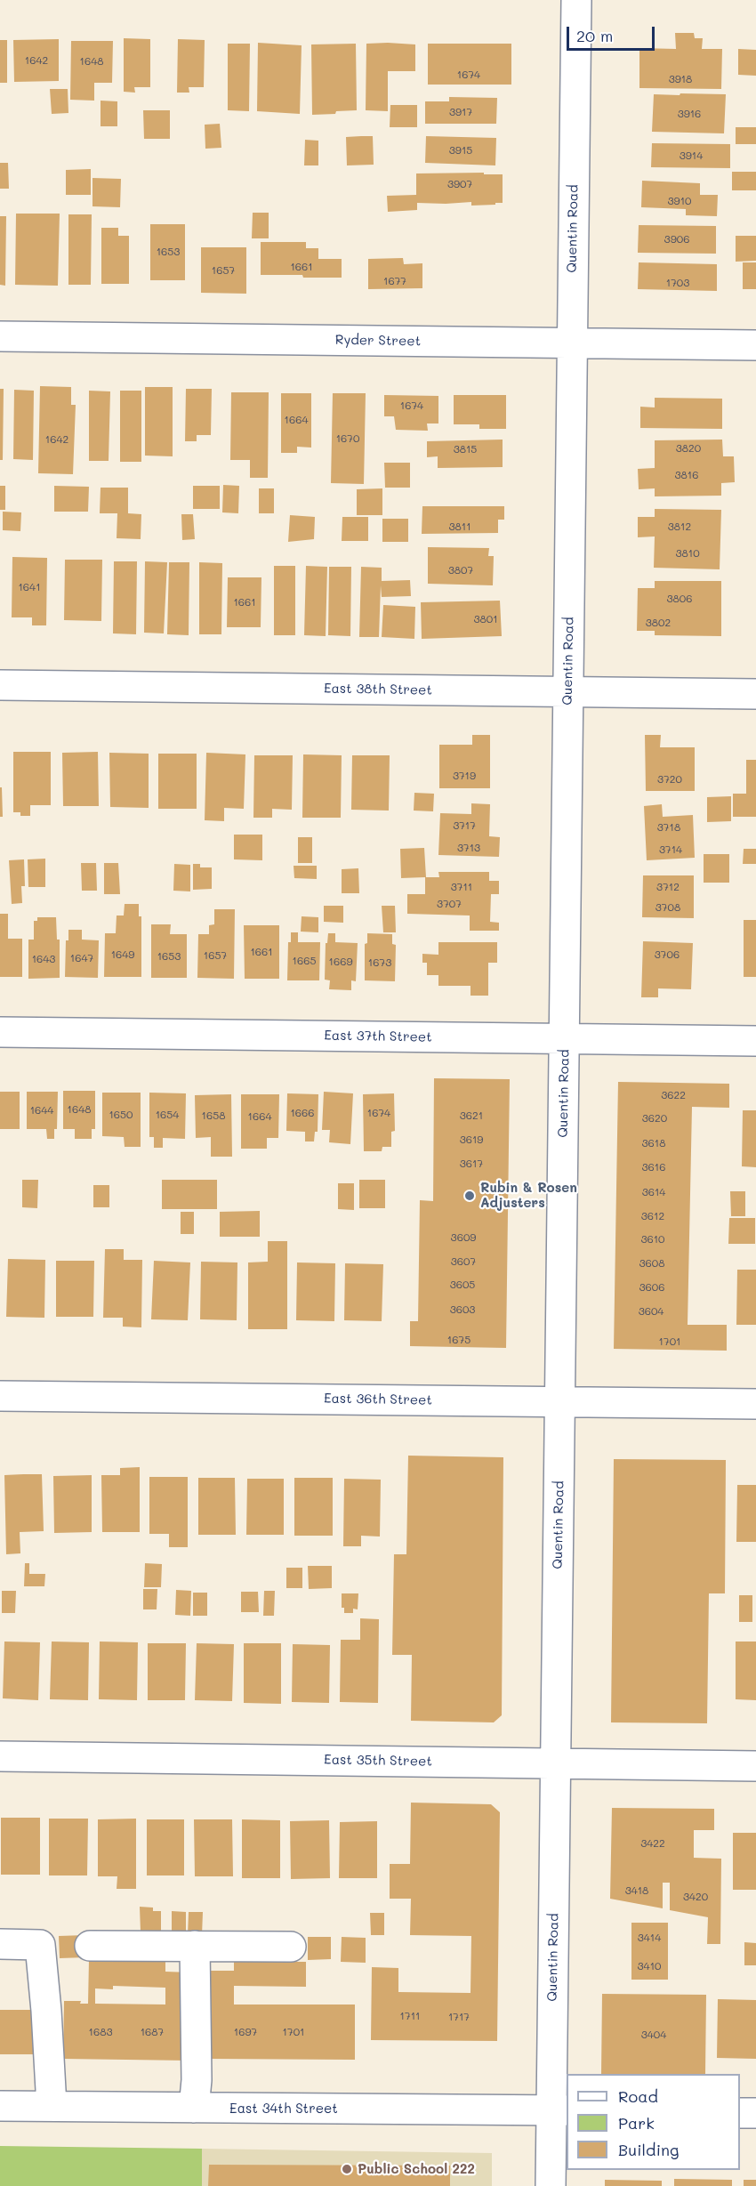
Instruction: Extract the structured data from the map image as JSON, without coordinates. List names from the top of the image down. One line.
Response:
{"streets":{"street":["Quentin Road","Ryder Street","East 38th Street","East 37th Street","East 36th Street","East 35th Street","East 34th Street"]},"crossings":[["Quentin Road","Ryder Street"],["Quentin Road","East 38th Street"],["Quentin Road","East 37th Street"],["Quentin Road","East 36th Street"],["Quentin Road","East 35th Street"],["Quentin Road","East 34th Street"]],"places":["Rubin & Rosen Adjusters","Public School 222"],"house_numbers":["1642","1648","1674","3918","3917","3916","3915","3914","3907","3910","3906","1653","1661","1657","1677","1703","1674","1664","1670","1642","3820","3815","3816","3811","3812","3810","3807","1641","3806","1661","3801","3802","3719","3720","3717","3718","3713","3714","3711","3712","3707","3708","1661","1649","3706","1657","1653","1647","1643","1665","1669","1673","3622","1648","1644","1666","1674","1650","1654","1658","3621","1664","3620","3619","3618","3617","3616","3614","3612","3609","3610","3607","3608","3605","3606","3603","3604","1675","1701","3422","3418","3420","3414","3410","1711","1717","1683","1687","1697","1701","3404"],"legend":["Road","Park","Building"],"scale_bar":"20 m"}
